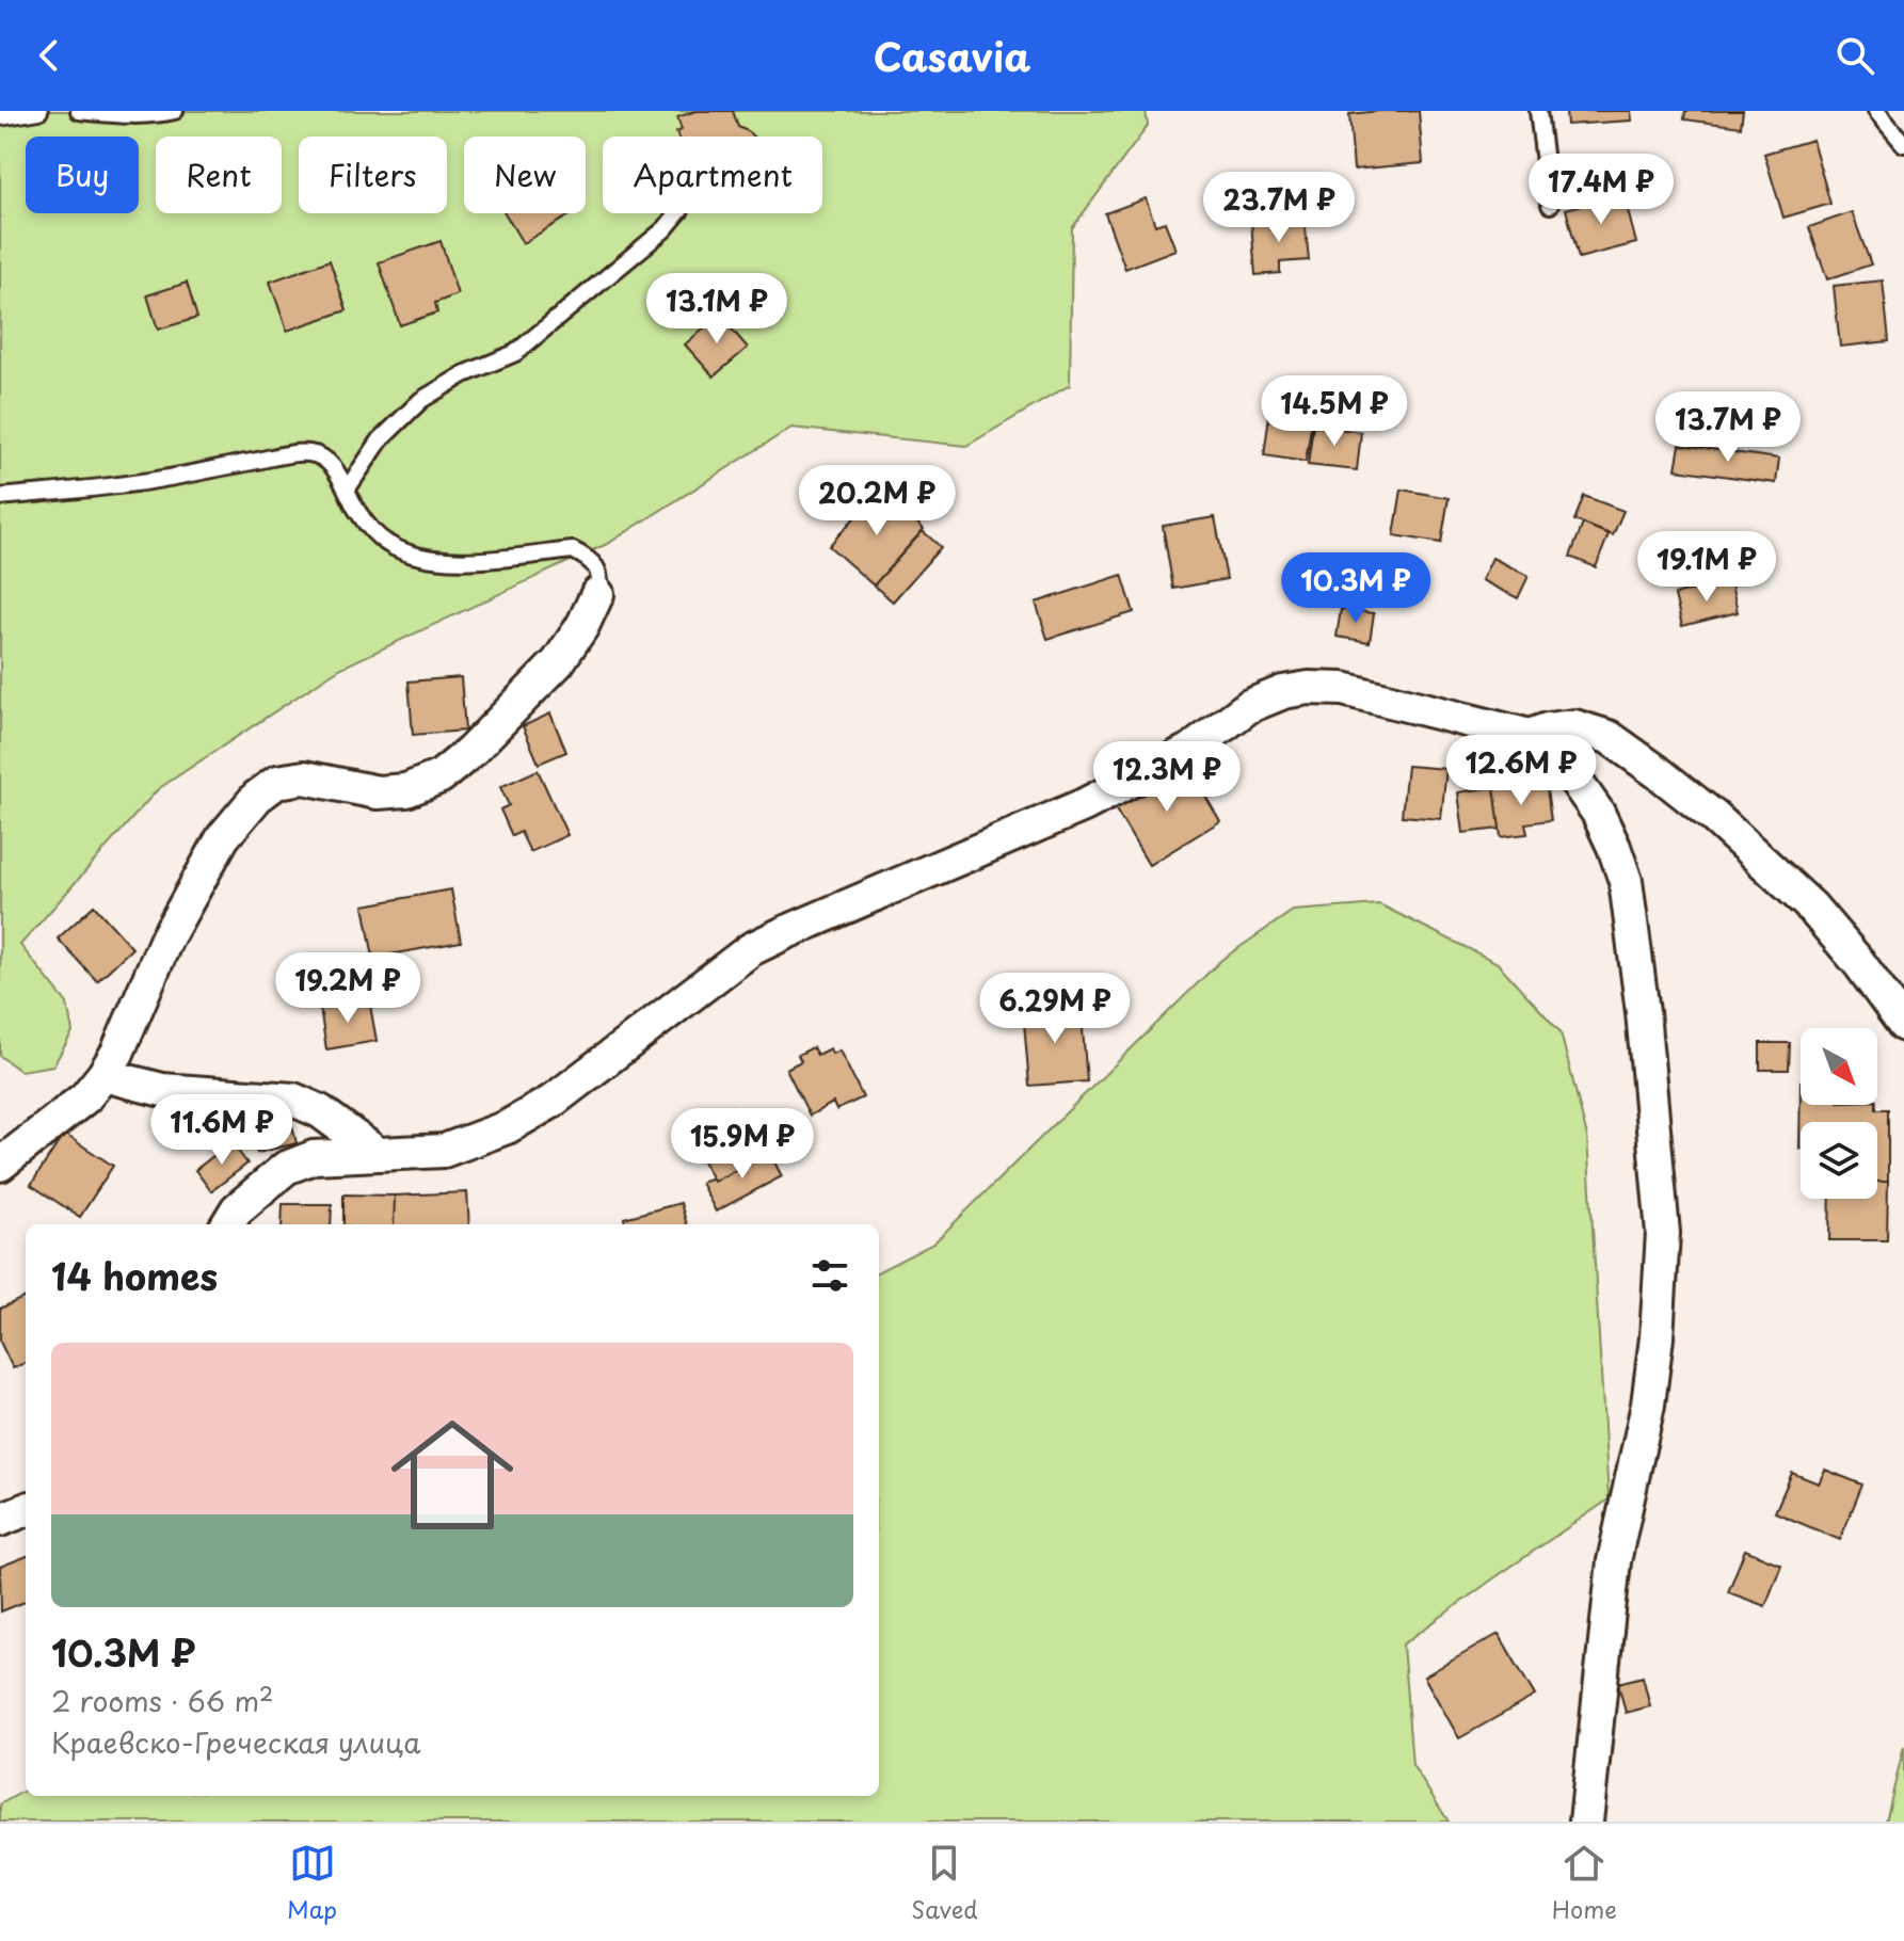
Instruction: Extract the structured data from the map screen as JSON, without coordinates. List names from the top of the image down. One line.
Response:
{"north":"bottom right","page":{"header":"Casavia","chip":["Buy","Rent","Filters","New","Apartment"],"price":["17.4M ₽","23.7M ₽","13.1M ₽","14.5M ₽","13.7M ₽","20.2M ₽","19.1M ₽","10.3M ₽","12.6M ₽","12.3M ₽","19.2M ₽","6.29M ₽","11.6M ₽","15.9M ₽"],"heading":"14 homes","list":[{"name":"10.3M ₽","note":"2 rooms · 66 m² · Краевско-Греческая улица"}],"tabs":["Map","Saved","Home"]}}
